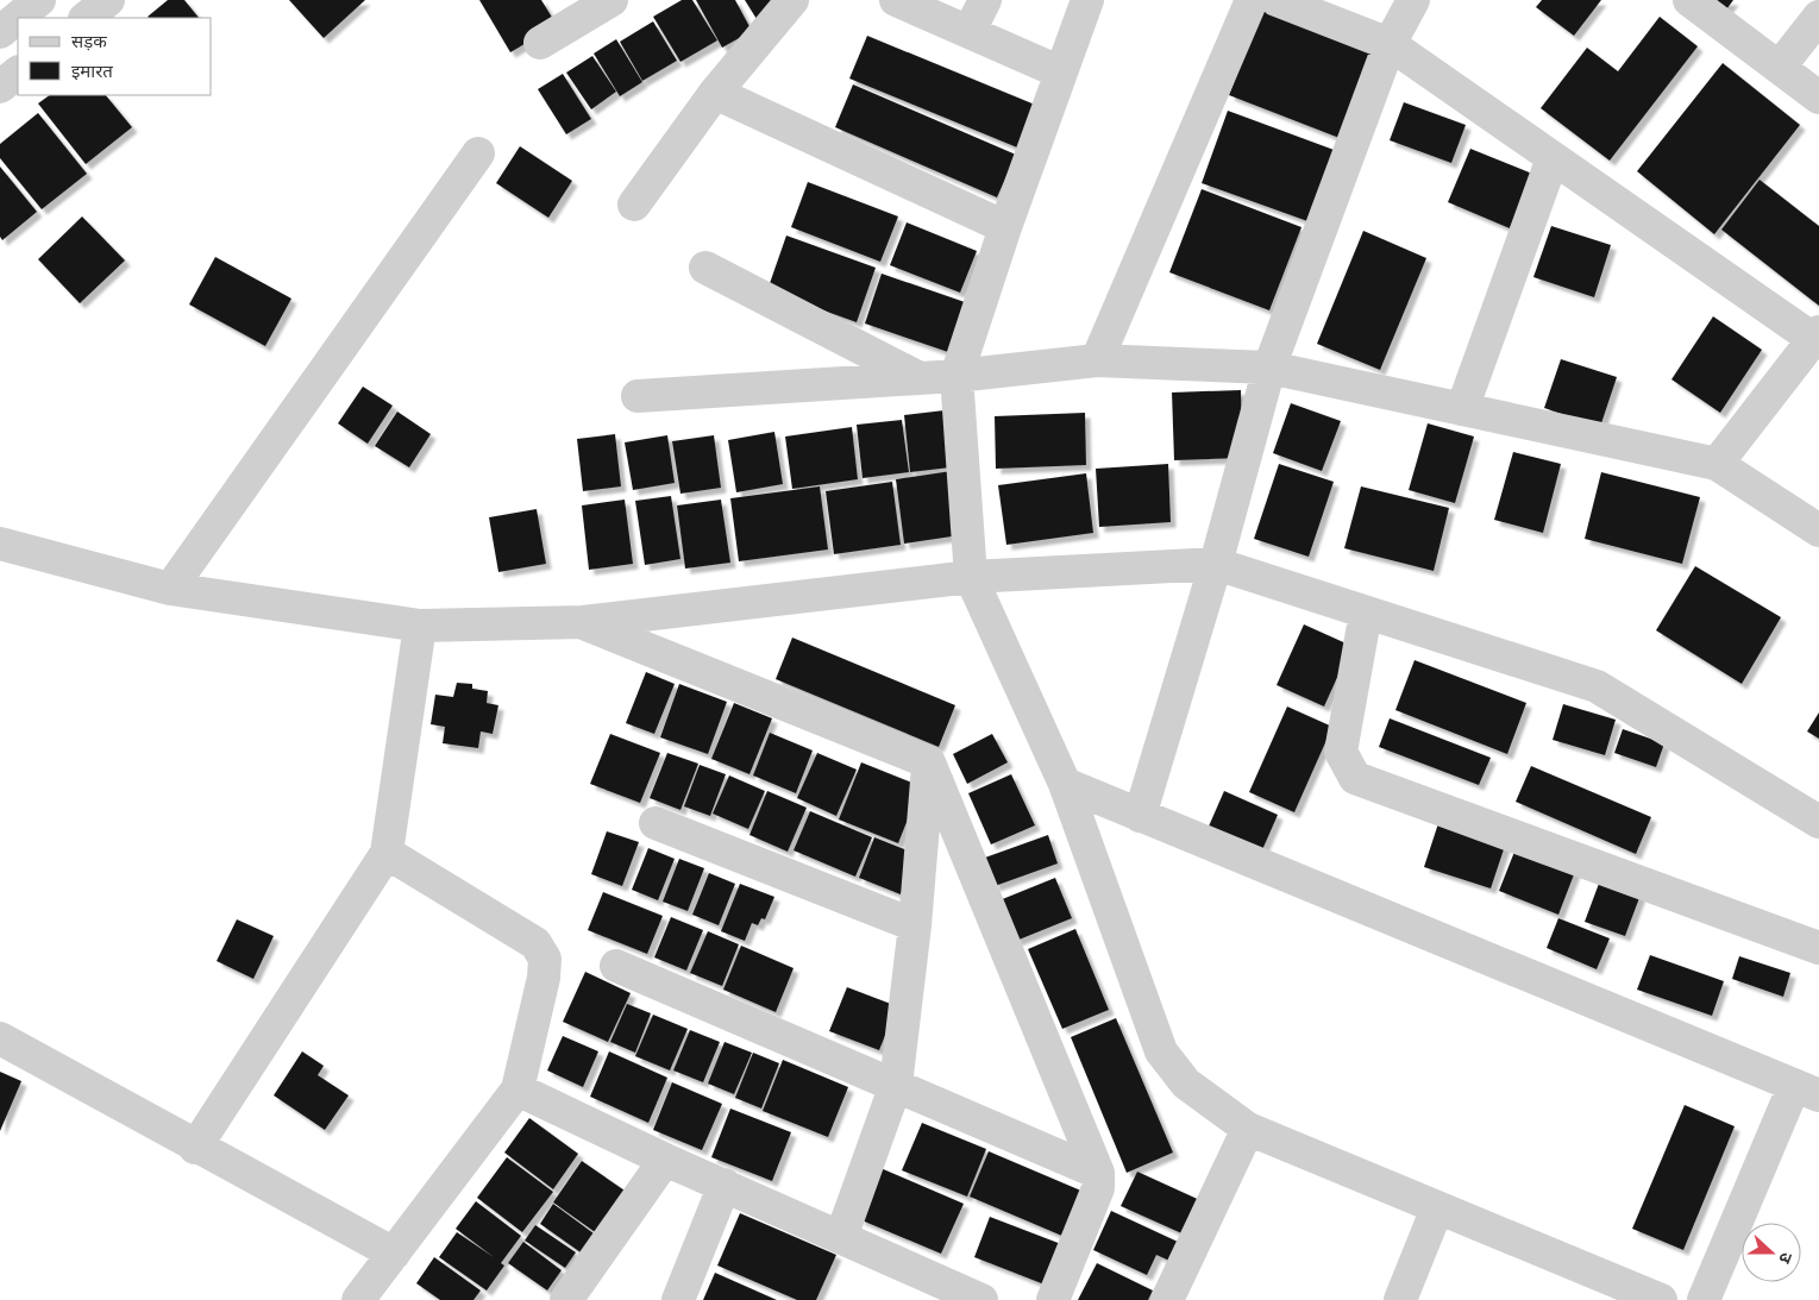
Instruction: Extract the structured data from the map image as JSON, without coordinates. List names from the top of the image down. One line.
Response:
{"legend":["सड़क","इमारत"],"north":"right"}
